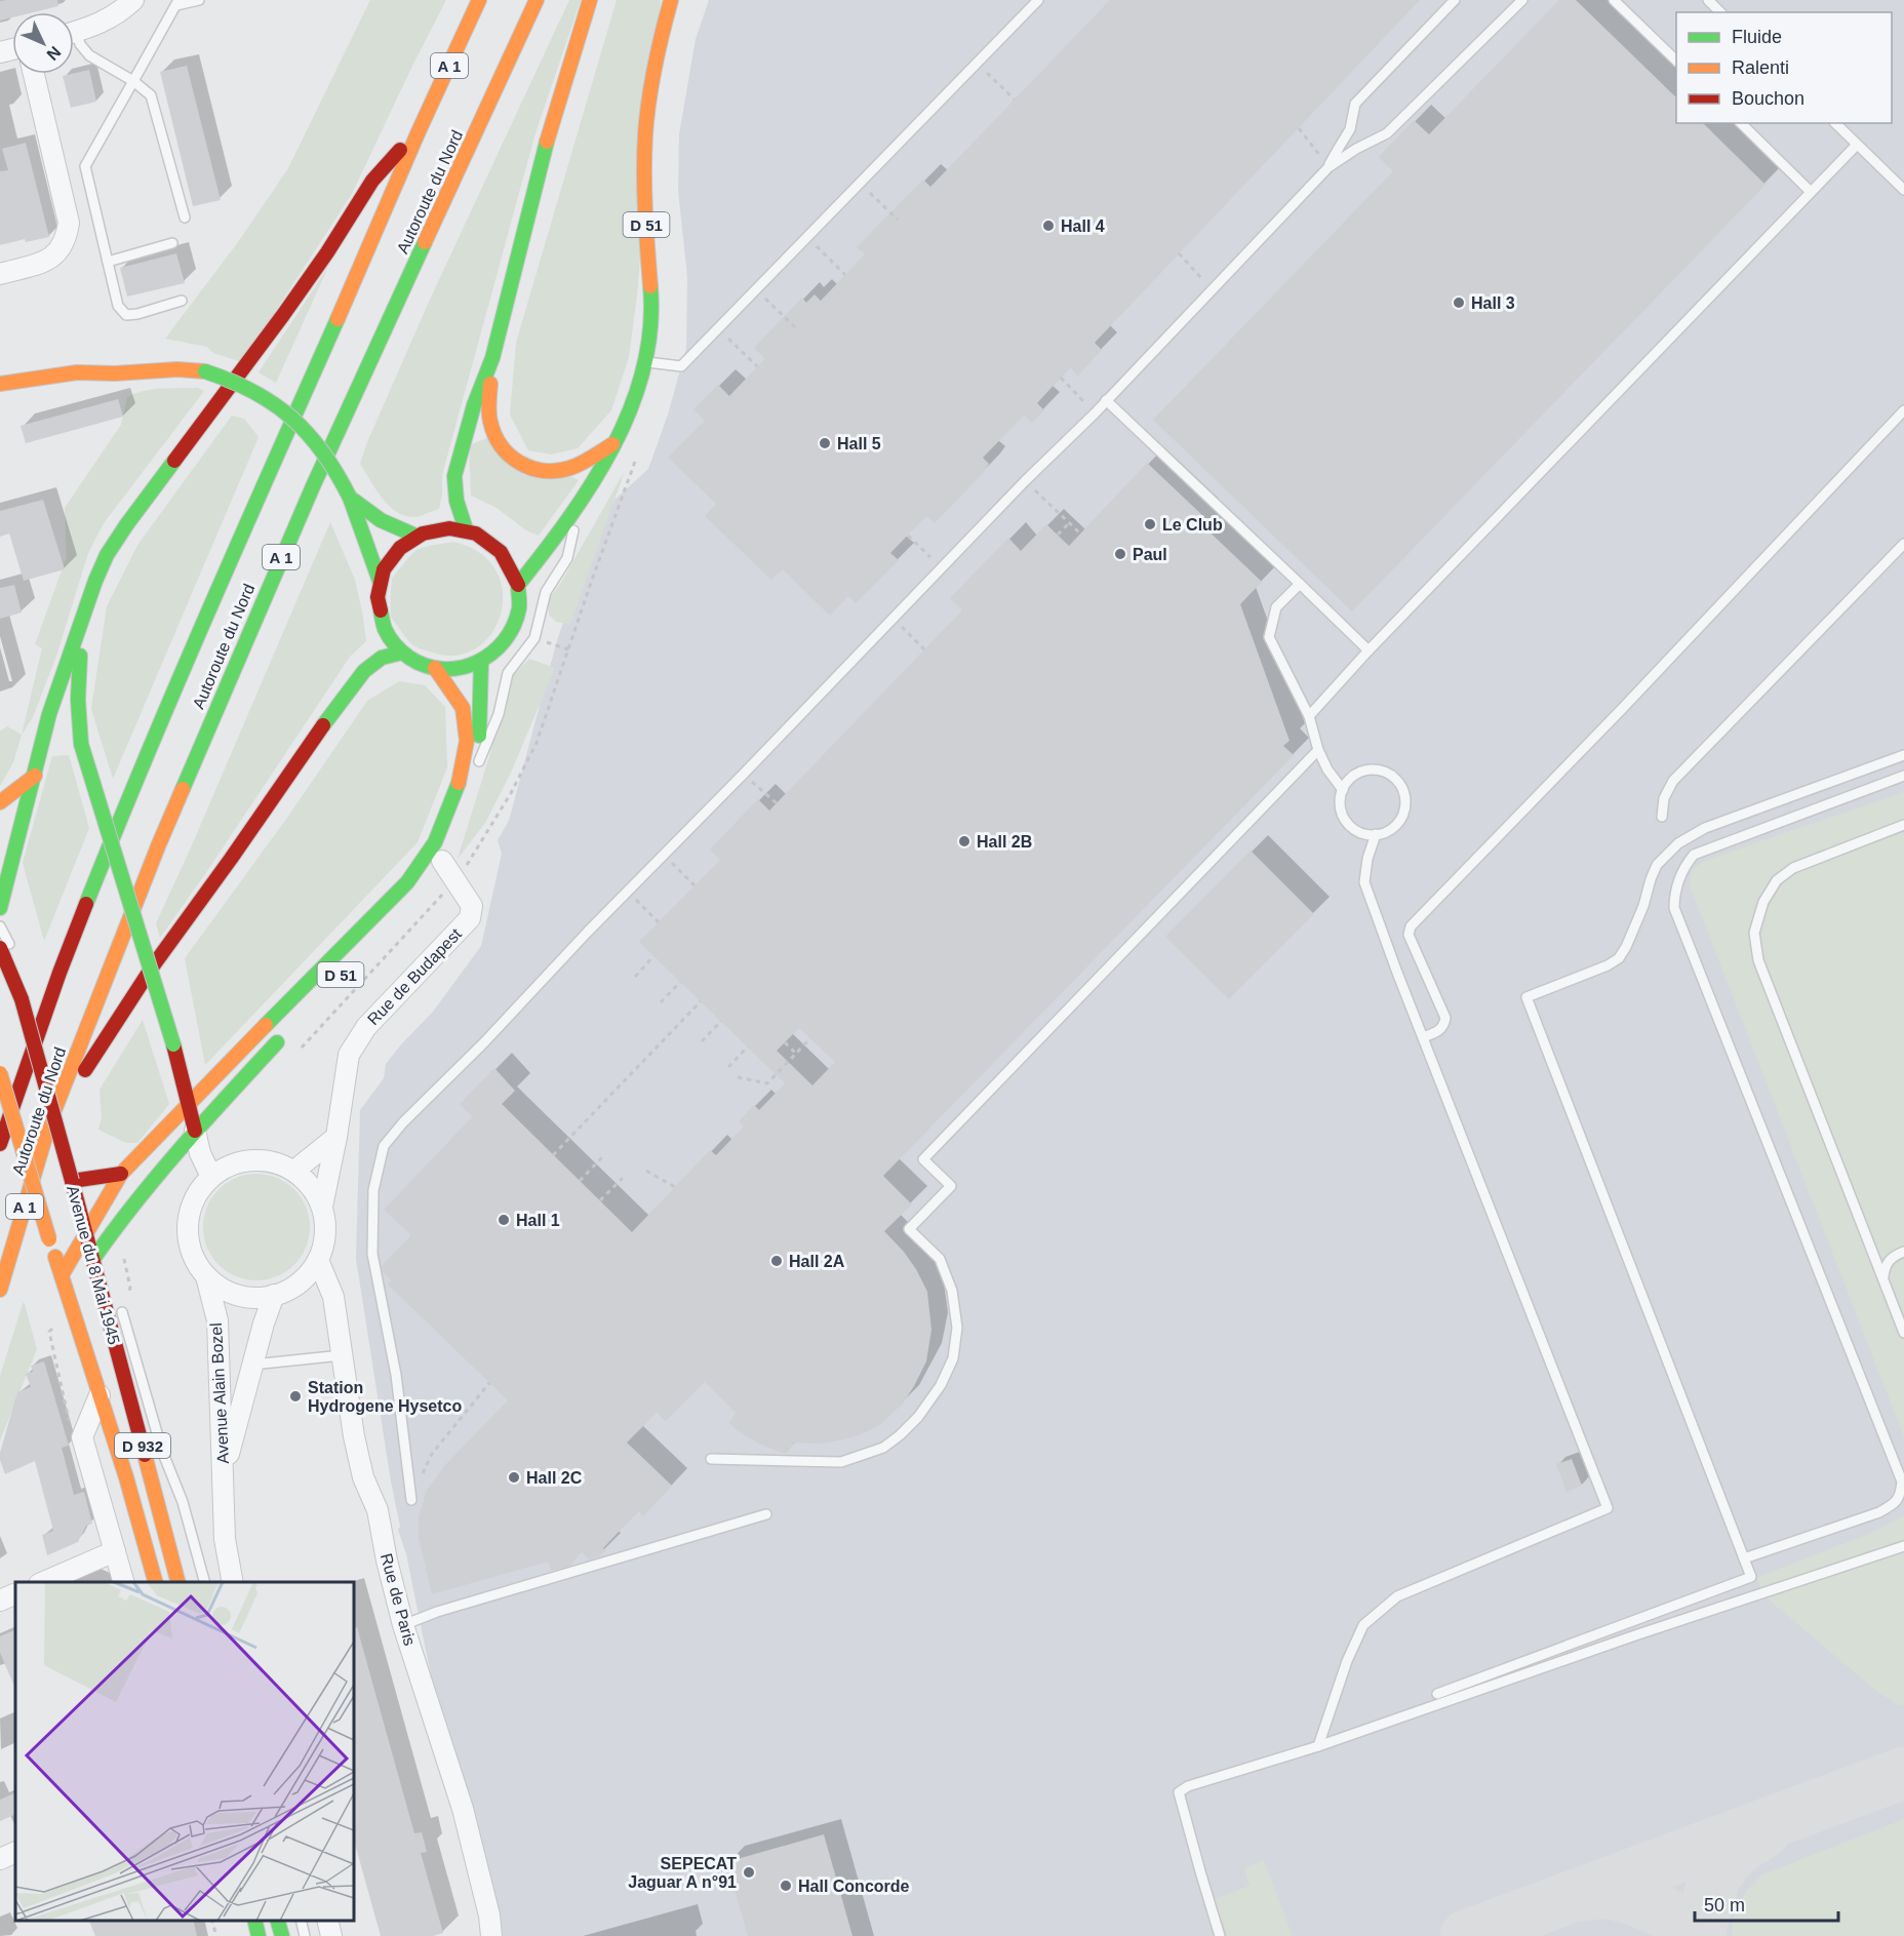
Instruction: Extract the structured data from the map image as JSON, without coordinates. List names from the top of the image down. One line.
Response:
{"streets":{"main road":["A 1","Autoroute du Nord","D 51","Avenue du 8 Mai 1945","D 932"],"street":["Rue de Budapest","Avenue Alain Bozel","Rue de Paris"]},"crossings":[["D 51","Avenue du 8 Mai 1945"],["Rue de Budapest","Avenue Alain Bozel"],["Rue de Budapest","Rue de Paris"],["Avenue Alain Bozel","Rue de Paris"]],"places":["Hall 4","Hall 3","Hall 5","Le Club","Paul","Hall 2B","Hall 1","Hall 2A","Station Hydrogene Hysetco","Hall 2C","SEPECAT Jaguar A n°91","Hall Concorde"],"legend":["Fluide","Ralenti","Bouchon"],"scale_bar":"50 m","north":"bottom right"}
